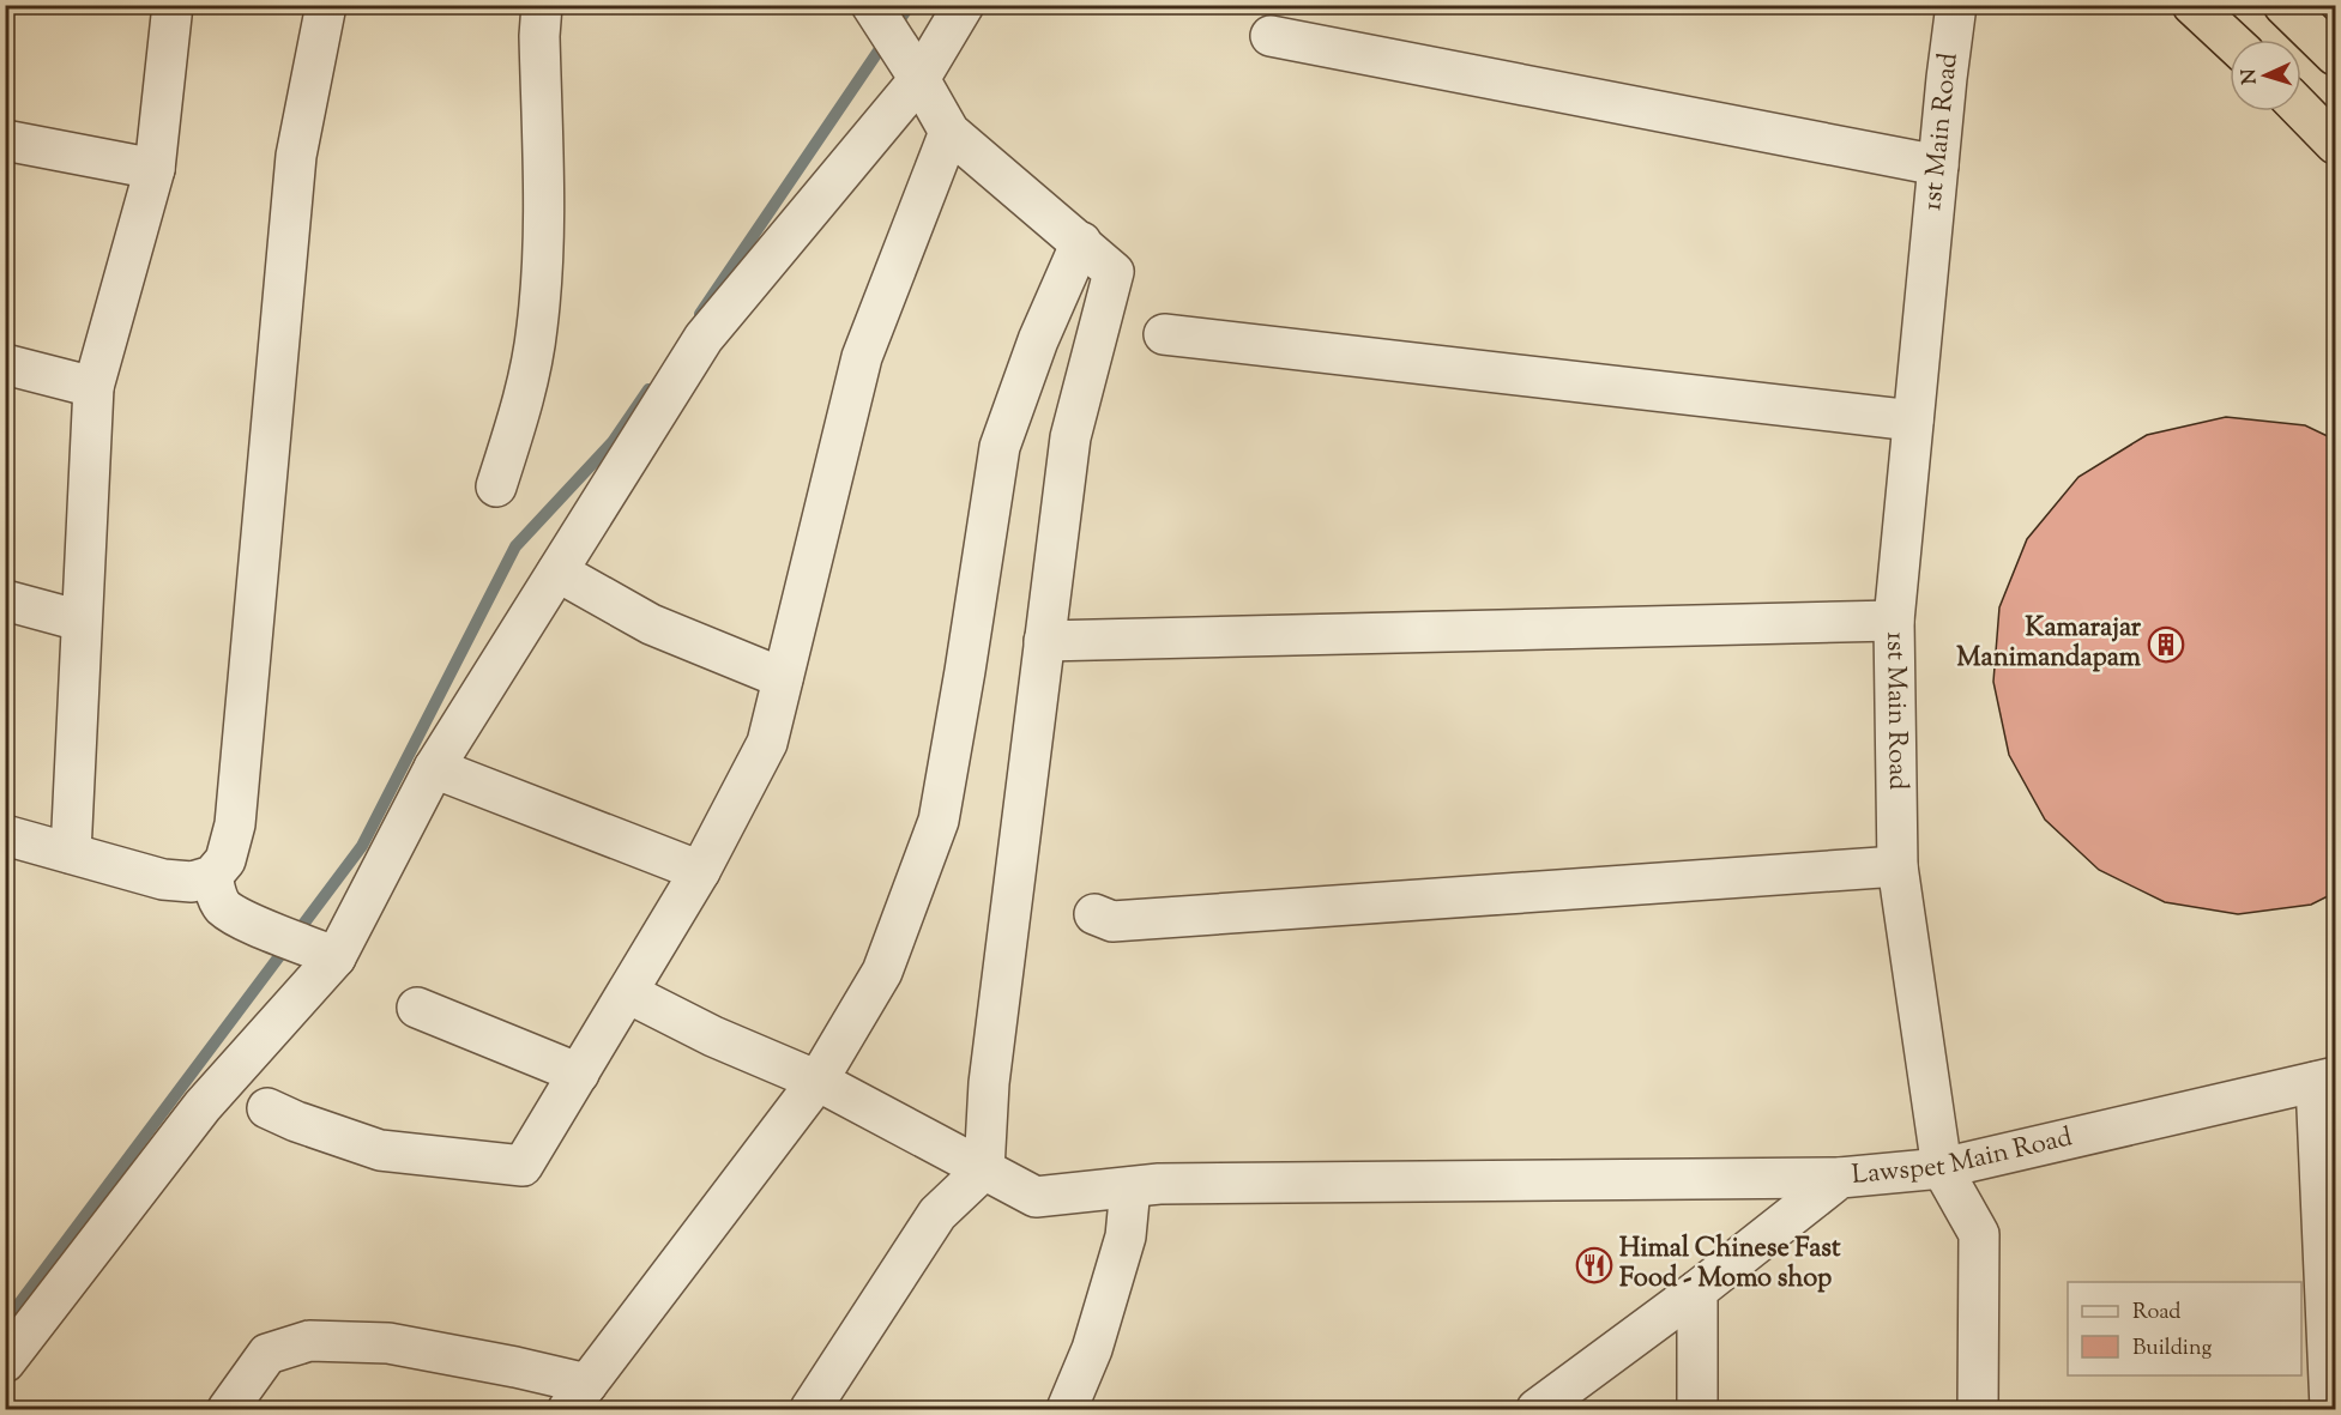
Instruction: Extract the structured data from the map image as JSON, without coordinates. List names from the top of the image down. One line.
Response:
{"streets":{"street":["1st Main Road","Lawspet Main Road"]},"crossings":[["1st Main Road","Lawspet Main Road"]],"places":{"building":["Kamarajar Manimandapam"],"restaurant":["Himal Chinese Fast Food - Momo shop"]},"legend":["Road","Building"],"north":"left"}
